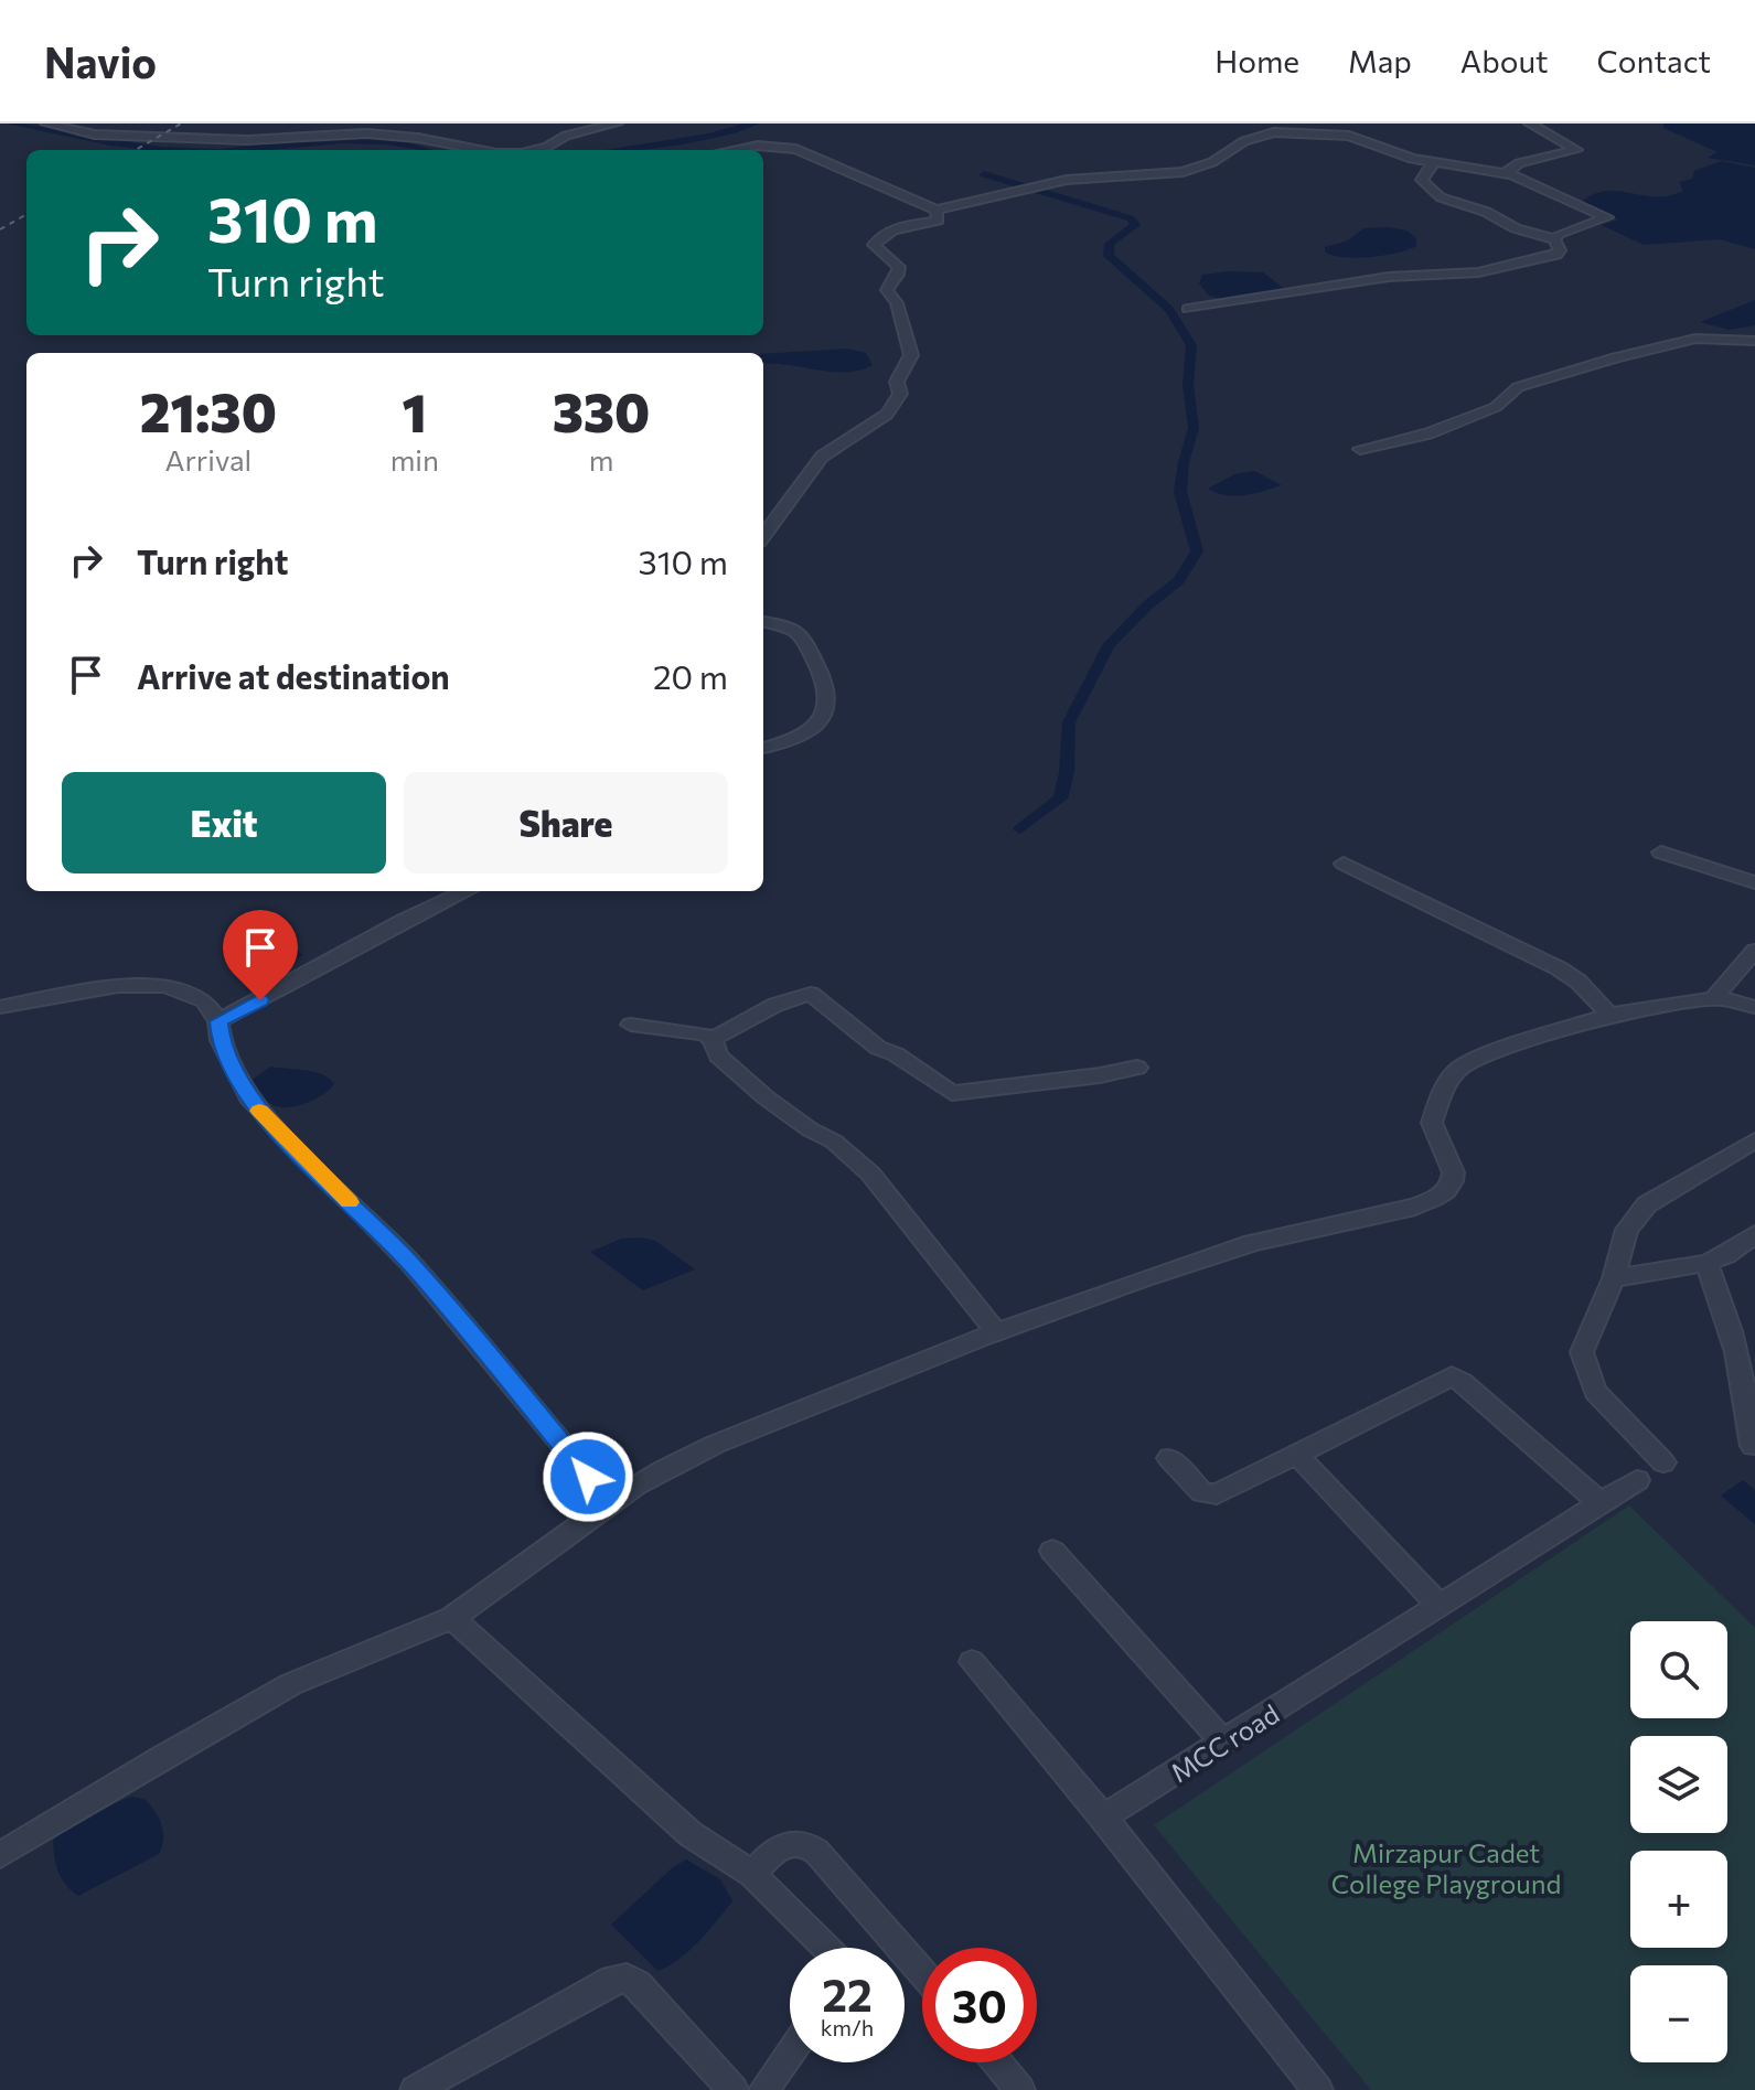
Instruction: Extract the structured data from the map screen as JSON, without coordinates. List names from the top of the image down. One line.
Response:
{"streets":{"street":["MCC road"]},"parks":["Mirzapur Cadet College Playground"],"page":{"header":"Navio","nav":["Home","Map","About","Contact"],"turn":["310 m","Turn right"],"eta":["21:30","Arrival","1","min","330","m"],"list":[{"name":"Turn right","value":"310 m"},{"name":"Arrive at destination","value":"20 m"}],"buttons":["Exit","Share"],"map_buttons":["+","−"],"speed":"22 km/h","limit":"30"}}
